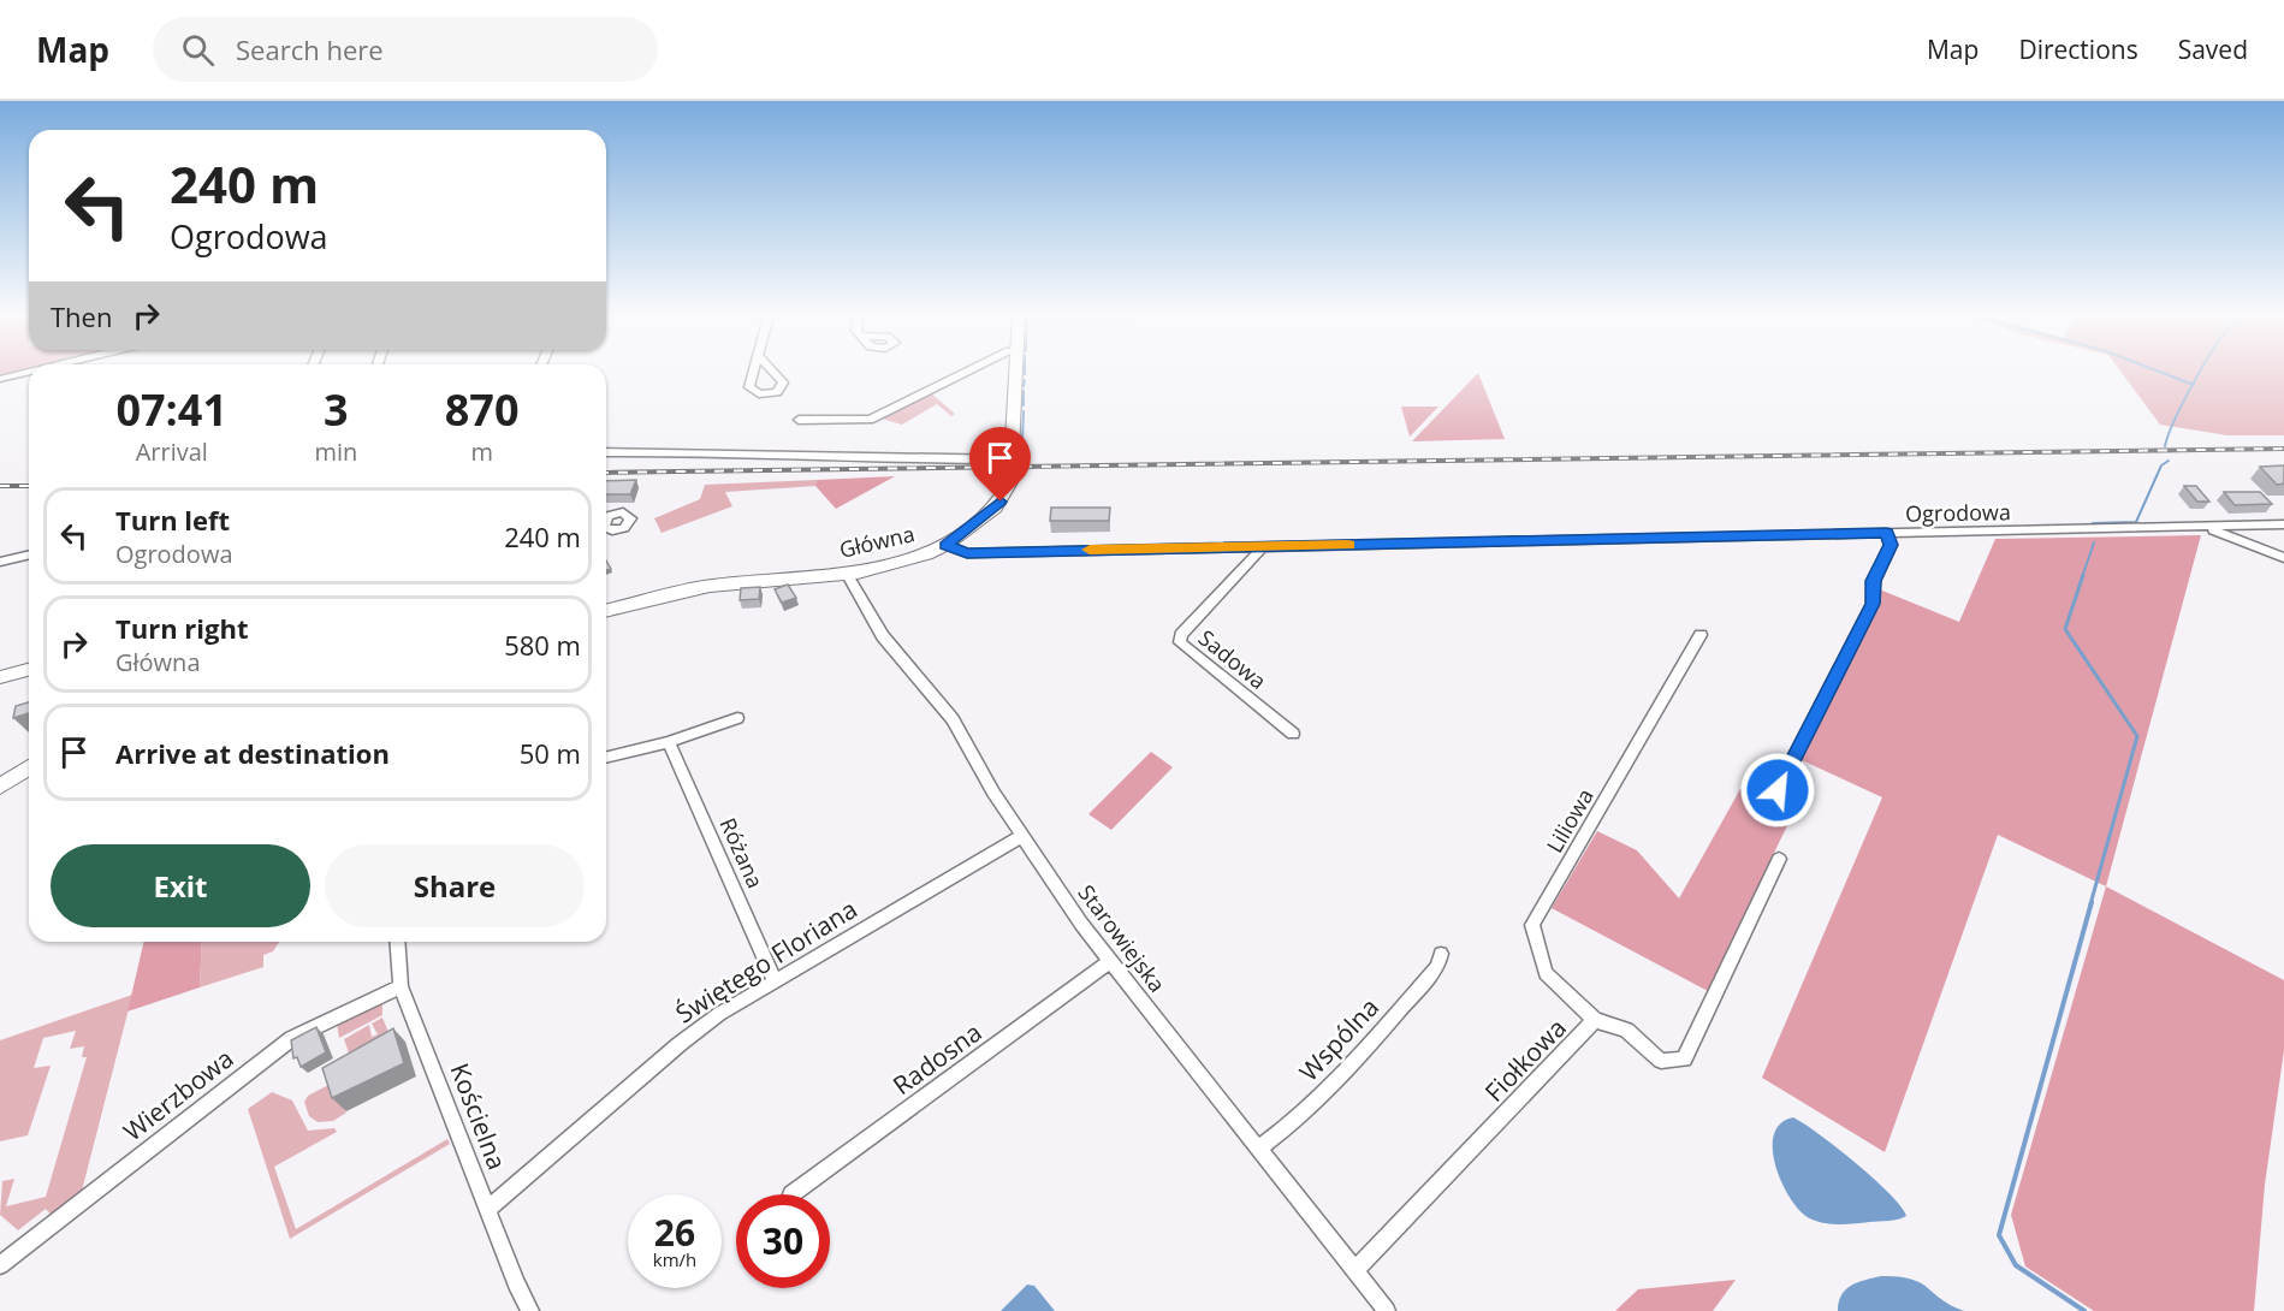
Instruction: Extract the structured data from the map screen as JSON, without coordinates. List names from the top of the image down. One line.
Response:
{"streets":{"street":["Ogrodowa","Główna","Sadowa","Liliowa","Różana","Starowiejska","Świętego Floriana","Wspólna","Radosna","Fiołkowa","Wierzbowa","Kościelna"]},"crossings":[["Ogrodowa","Główna"],["Ogrodowa","Sadowa"],["Główna","Starowiejska"],["Liliowa","Fiołkowa"],["Różana","Świętego Floriana"],["Starowiejska","Świętego Floriana"],["Starowiejska","Wspólna"],["Starowiejska","Radosna"],["Starowiejska","Fiołkowa"],["Świętego Floriana","Kościelna"],["Wierzbowa","Kościelna"]],"page":{"header":"Map","search":"Search here","nav":["Map","Directions","Saved"],"turn":["240 m","Ogrodowa"],"then":"Then","eta":["07:41","Arrival","3","min","870","m"],"list":[{"name":"Turn left","note":"Ogrodowa","value":"240 m"},{"name":"Turn right","note":"Główna","value":"580 m"},{"name":"Arrive at destination","value":"50 m"}],"buttons":["Exit","Share"],"speed":"26 km/h","limit":"30"}}
